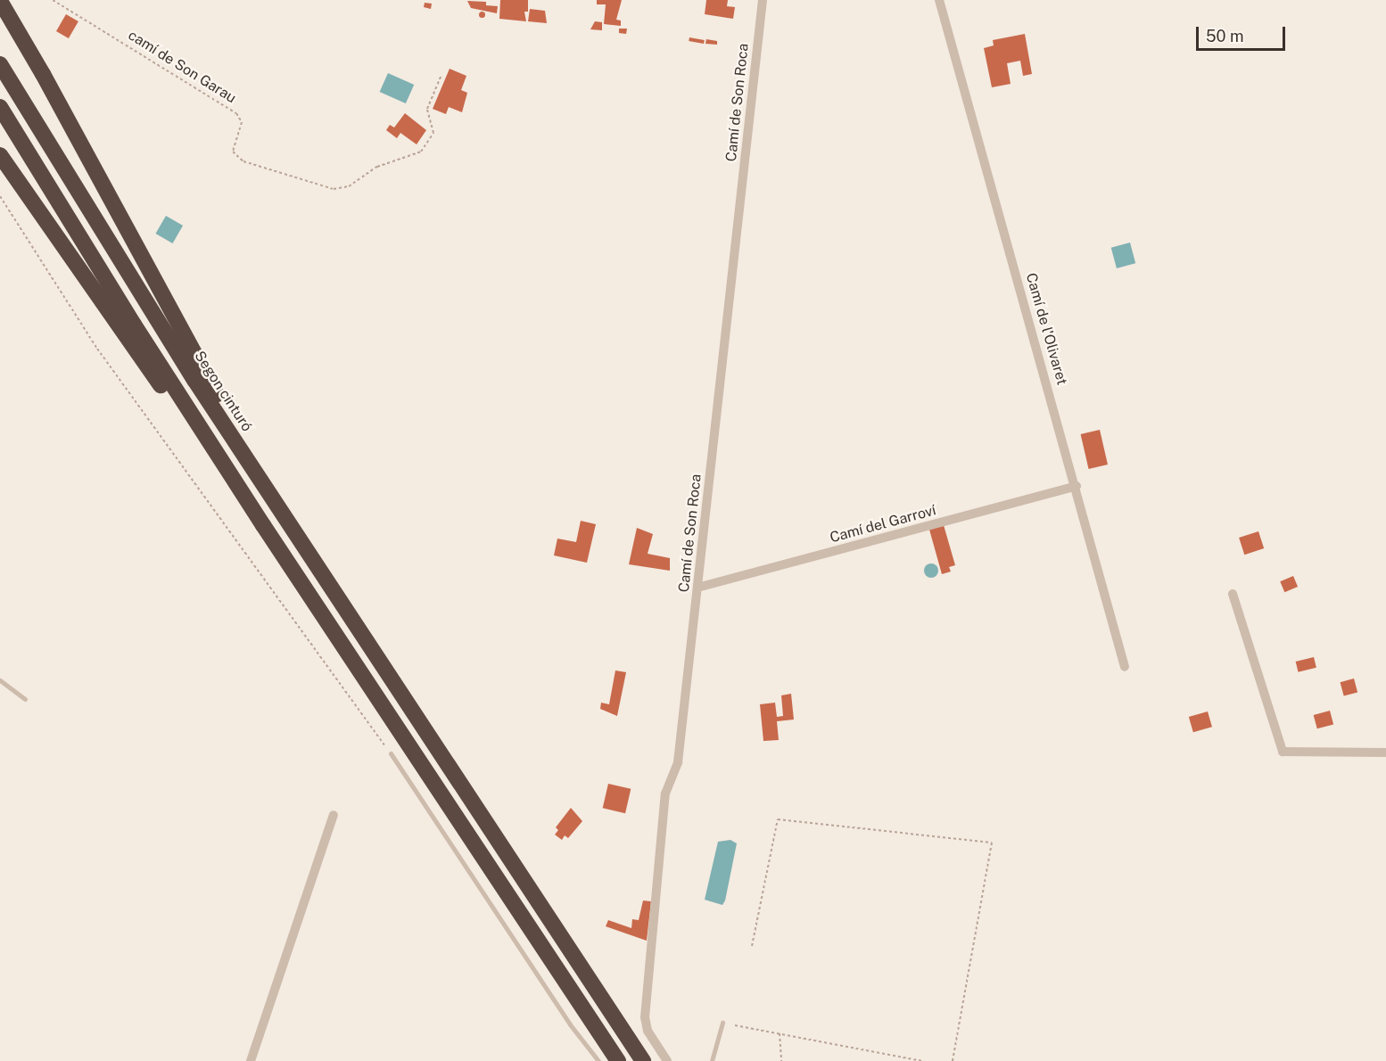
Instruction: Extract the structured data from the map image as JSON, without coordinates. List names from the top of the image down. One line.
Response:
{"streets":{"highway":["Segon cinturó"],"street":["Camí de Son Roca","Camí de l'Olivaret","Camí del Garroví"],"path":["camí de Son Garau"]},"crossings":[["Camí de Son Roca","Camí del Garroví"],["Camí de l'Olivaret","Camí del Garroví"]],"scale_bar":"50 m"}
